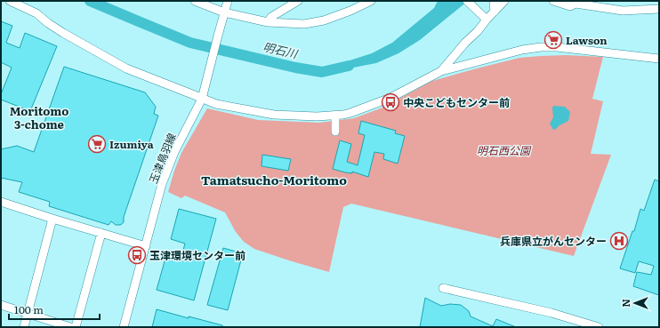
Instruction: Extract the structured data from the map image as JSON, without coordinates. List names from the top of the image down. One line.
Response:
{"streets":{"street":["玉津鳥羽線"]},"districts":["Moritomo 3-chome","Tamatsucho-Moritomo"],"water":["明石川"],"parks":["明石西公園"],"places":{"supermarket":["Lawson","Izumiya"],"bus stop":["中央こどもセンター前","玉津環境センター前"],"hospital":["兵庫県立がんセンター"]},"scale_bar":"100 m","north":"left"}
